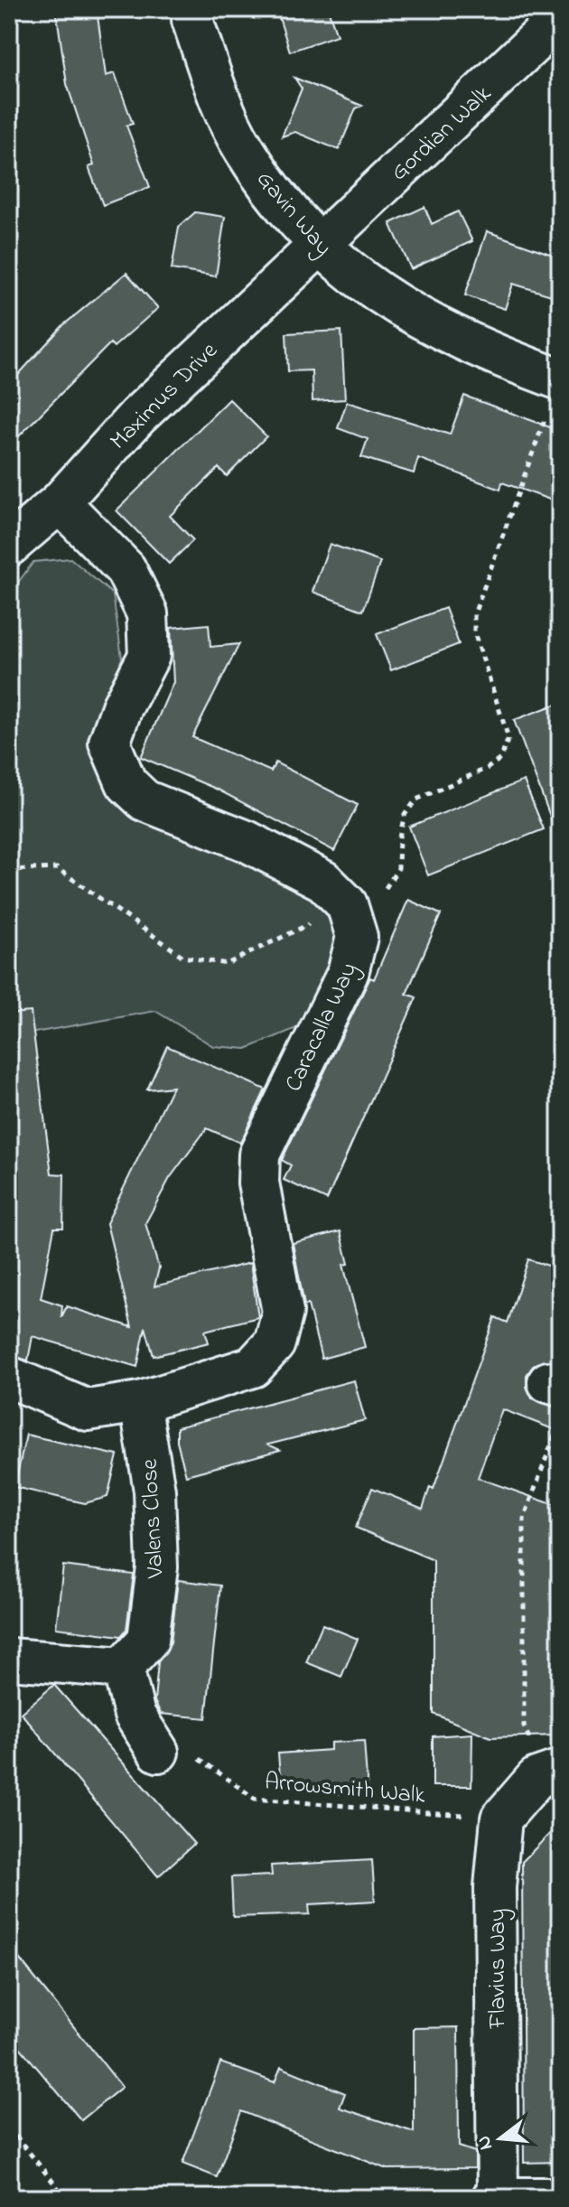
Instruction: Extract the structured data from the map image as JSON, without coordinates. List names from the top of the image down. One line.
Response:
{"streets":{"street":["Gordian Walk","Gavin Way","Maximus Drive","Caracalla Way","Valens Close","Flavius Way"],"path":["Arrowsmith Walk"]},"crossings":[["Gordian Walk","Gavin Way"],["Gordian Walk","Maximus Drive"],["Gavin Way","Maximus Drive"],["Caracalla Way","Valens Close"],["Arrowsmith Walk","Flavius Way"]],"north":"left"}
